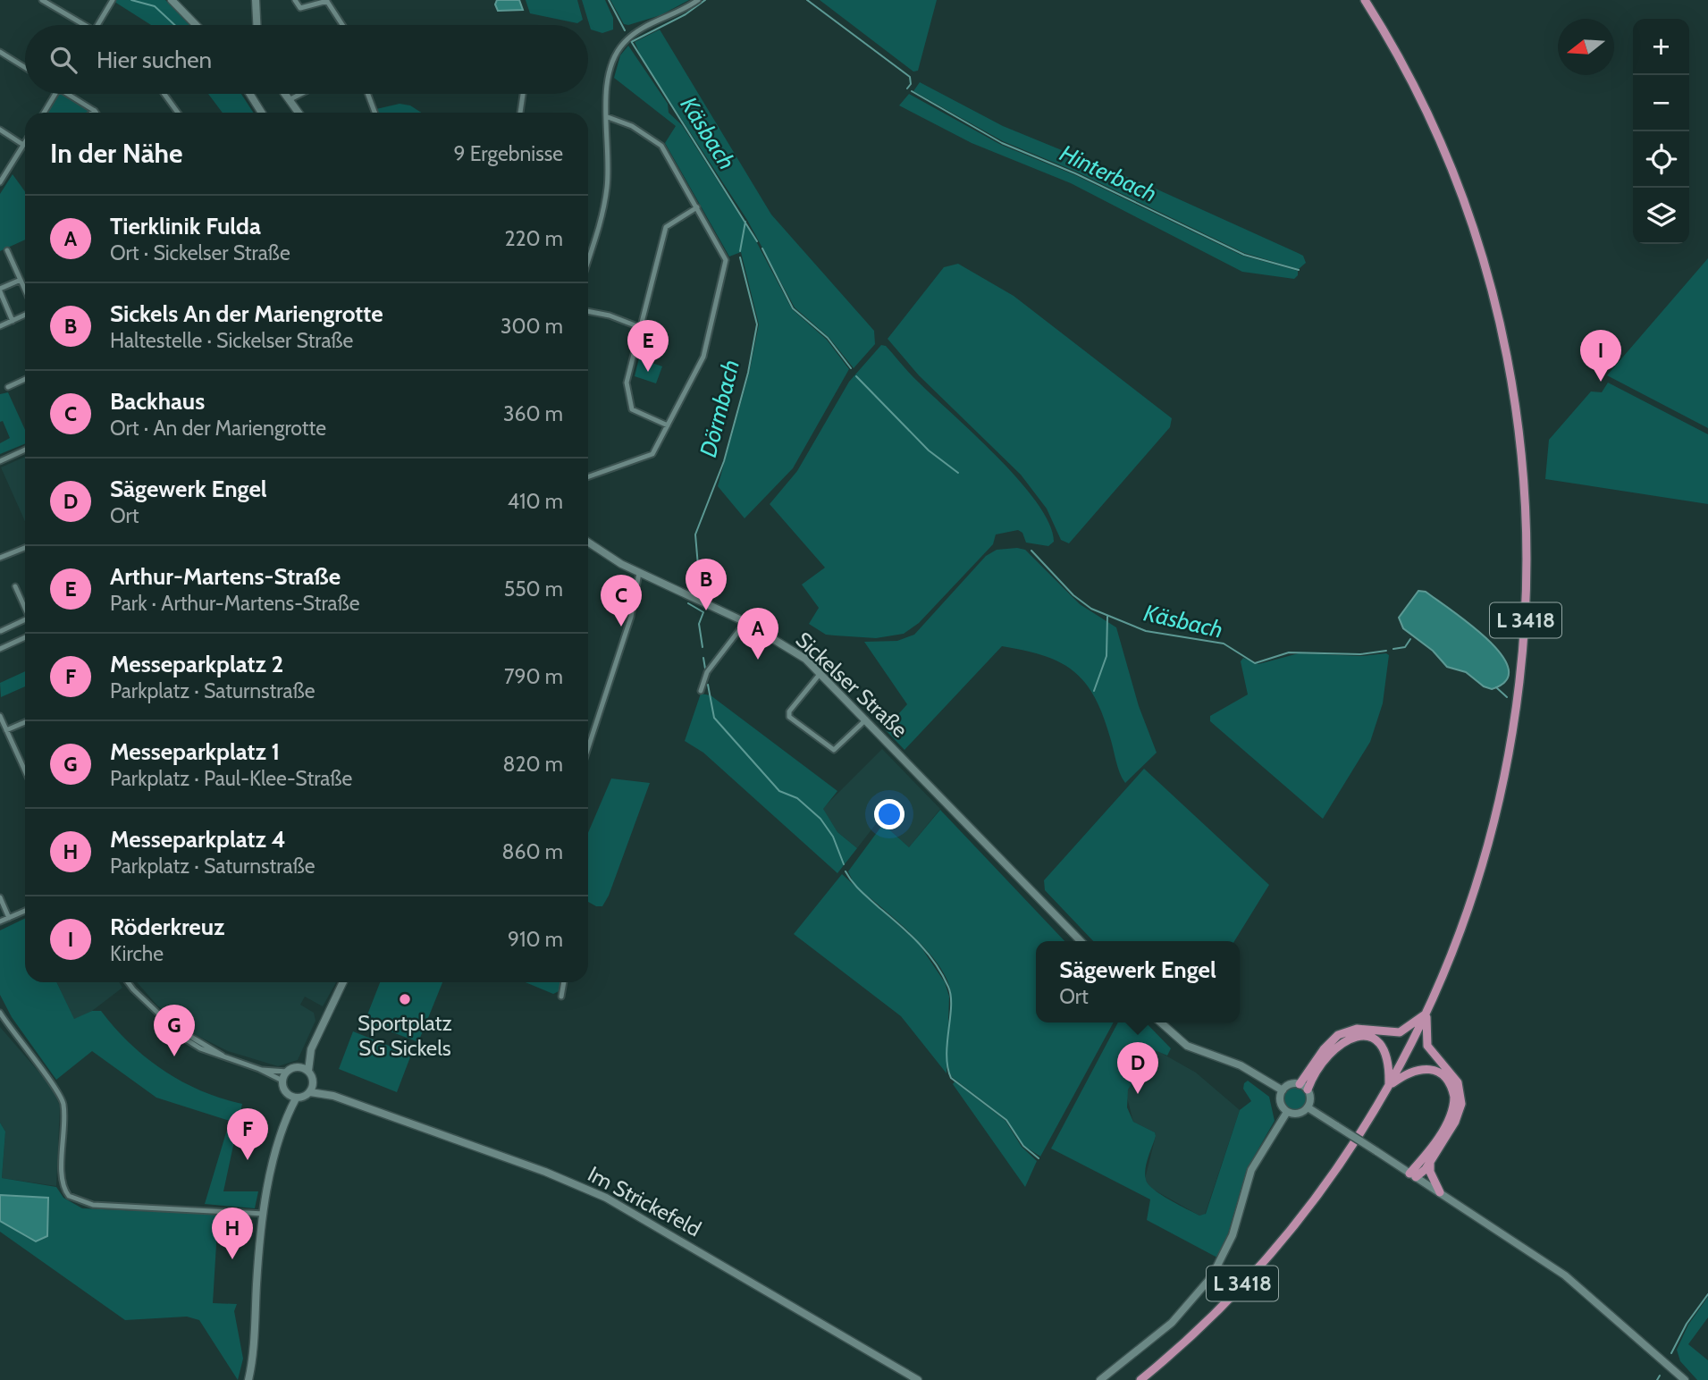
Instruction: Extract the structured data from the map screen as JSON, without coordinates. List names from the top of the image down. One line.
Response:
{"streets":{"main road":["L 3418"],"street":["Sickelser Straße","Im Strickefeld"]},"water":["Käsbach","Hinterbach","Dörmbach"],"places":["Sportplatz SG Sickels"],"north":"left","page":{"map_buttons":["+","−"],"search":"Hier suchen","heading":["In der Nähe","9 Ergebnisse"],"list":[{"mark":"A","name":"Tierklinik Fulda","note":"Ort · Sickelser Straße","value":"220 m"},{"mark":"B","name":"Sickels An der Mariengrotte","note":"Haltestelle · Sickelser Straße","value":"300 m"},{"mark":"C","name":"Backhaus","note":"Ort · An der Mariengrotte","value":"360 m"},{"mark":"D","name":"Sägewerk Engel","note":"Ort","value":"410 m"},{"mark":"E","name":"Arthur-Martens-Straße","note":"Park · Arthur-Martens-Straße","value":"550 m"},{"mark":"F","name":"Messeparkplatz 2","note":"Parkplatz · Saturnstraße","value":"790 m"},{"mark":"G","name":"Messeparkplatz 1","note":"Parkplatz · Paul-Klee-Straße","value":"820 m"},{"mark":"H","name":"Messeparkplatz 4","note":"Parkplatz · Saturnstraße","value":"860 m"},{"mark":"I","name":"Röderkreuz","note":"Kirche","value":"910 m"}],"pins":["E","I","B","C","A","G","D","F","H"],"popup":["Sägewerk Engel","Ort"]}}
